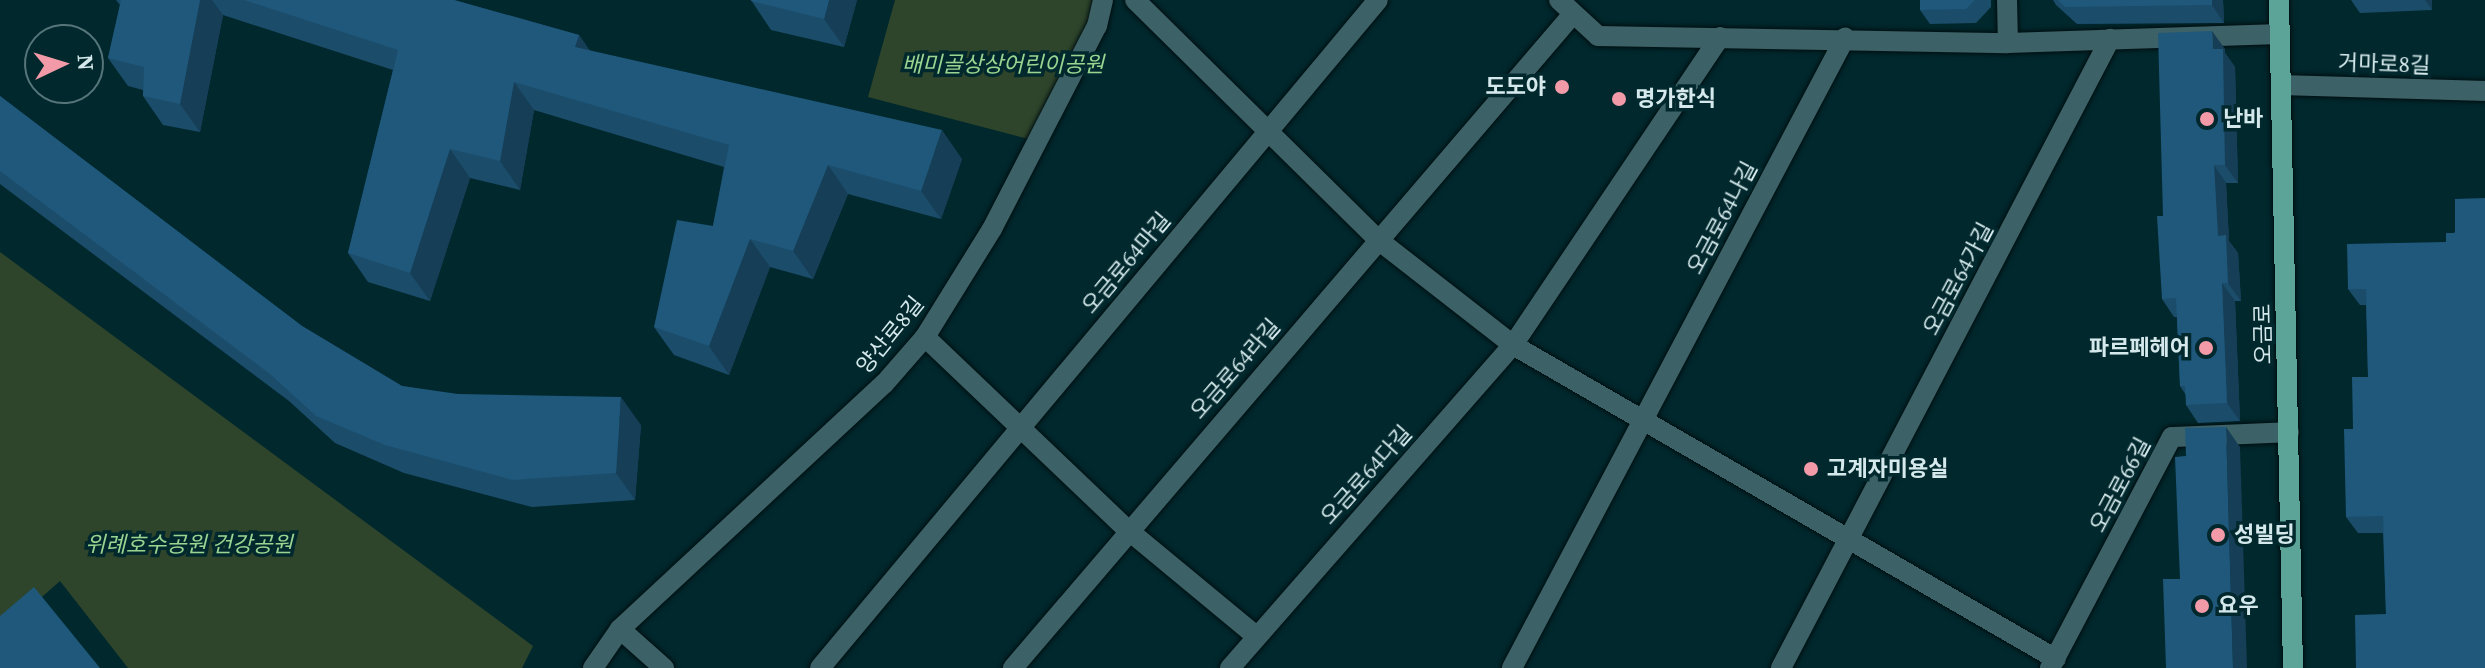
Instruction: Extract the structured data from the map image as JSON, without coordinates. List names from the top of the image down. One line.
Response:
{"streets":{"main road":["오금로"],"street":["거마로8길","오금로64나길","오금로64마길","오금로64가길","양산로8길","오금로64라길","오금로64다길","오금로66길"]},"crossings":[["거마로8길","오금로"],["오금로64가길","오금로66길"],["오금로","오금로66길"]],"parks":["배미골상상어린이공원","위례호수공원 건강공원"],"places":["도도야","명가한식","난바","파르페헤어","고계자미용실","성빌딩","요우"],"north":"right"}
